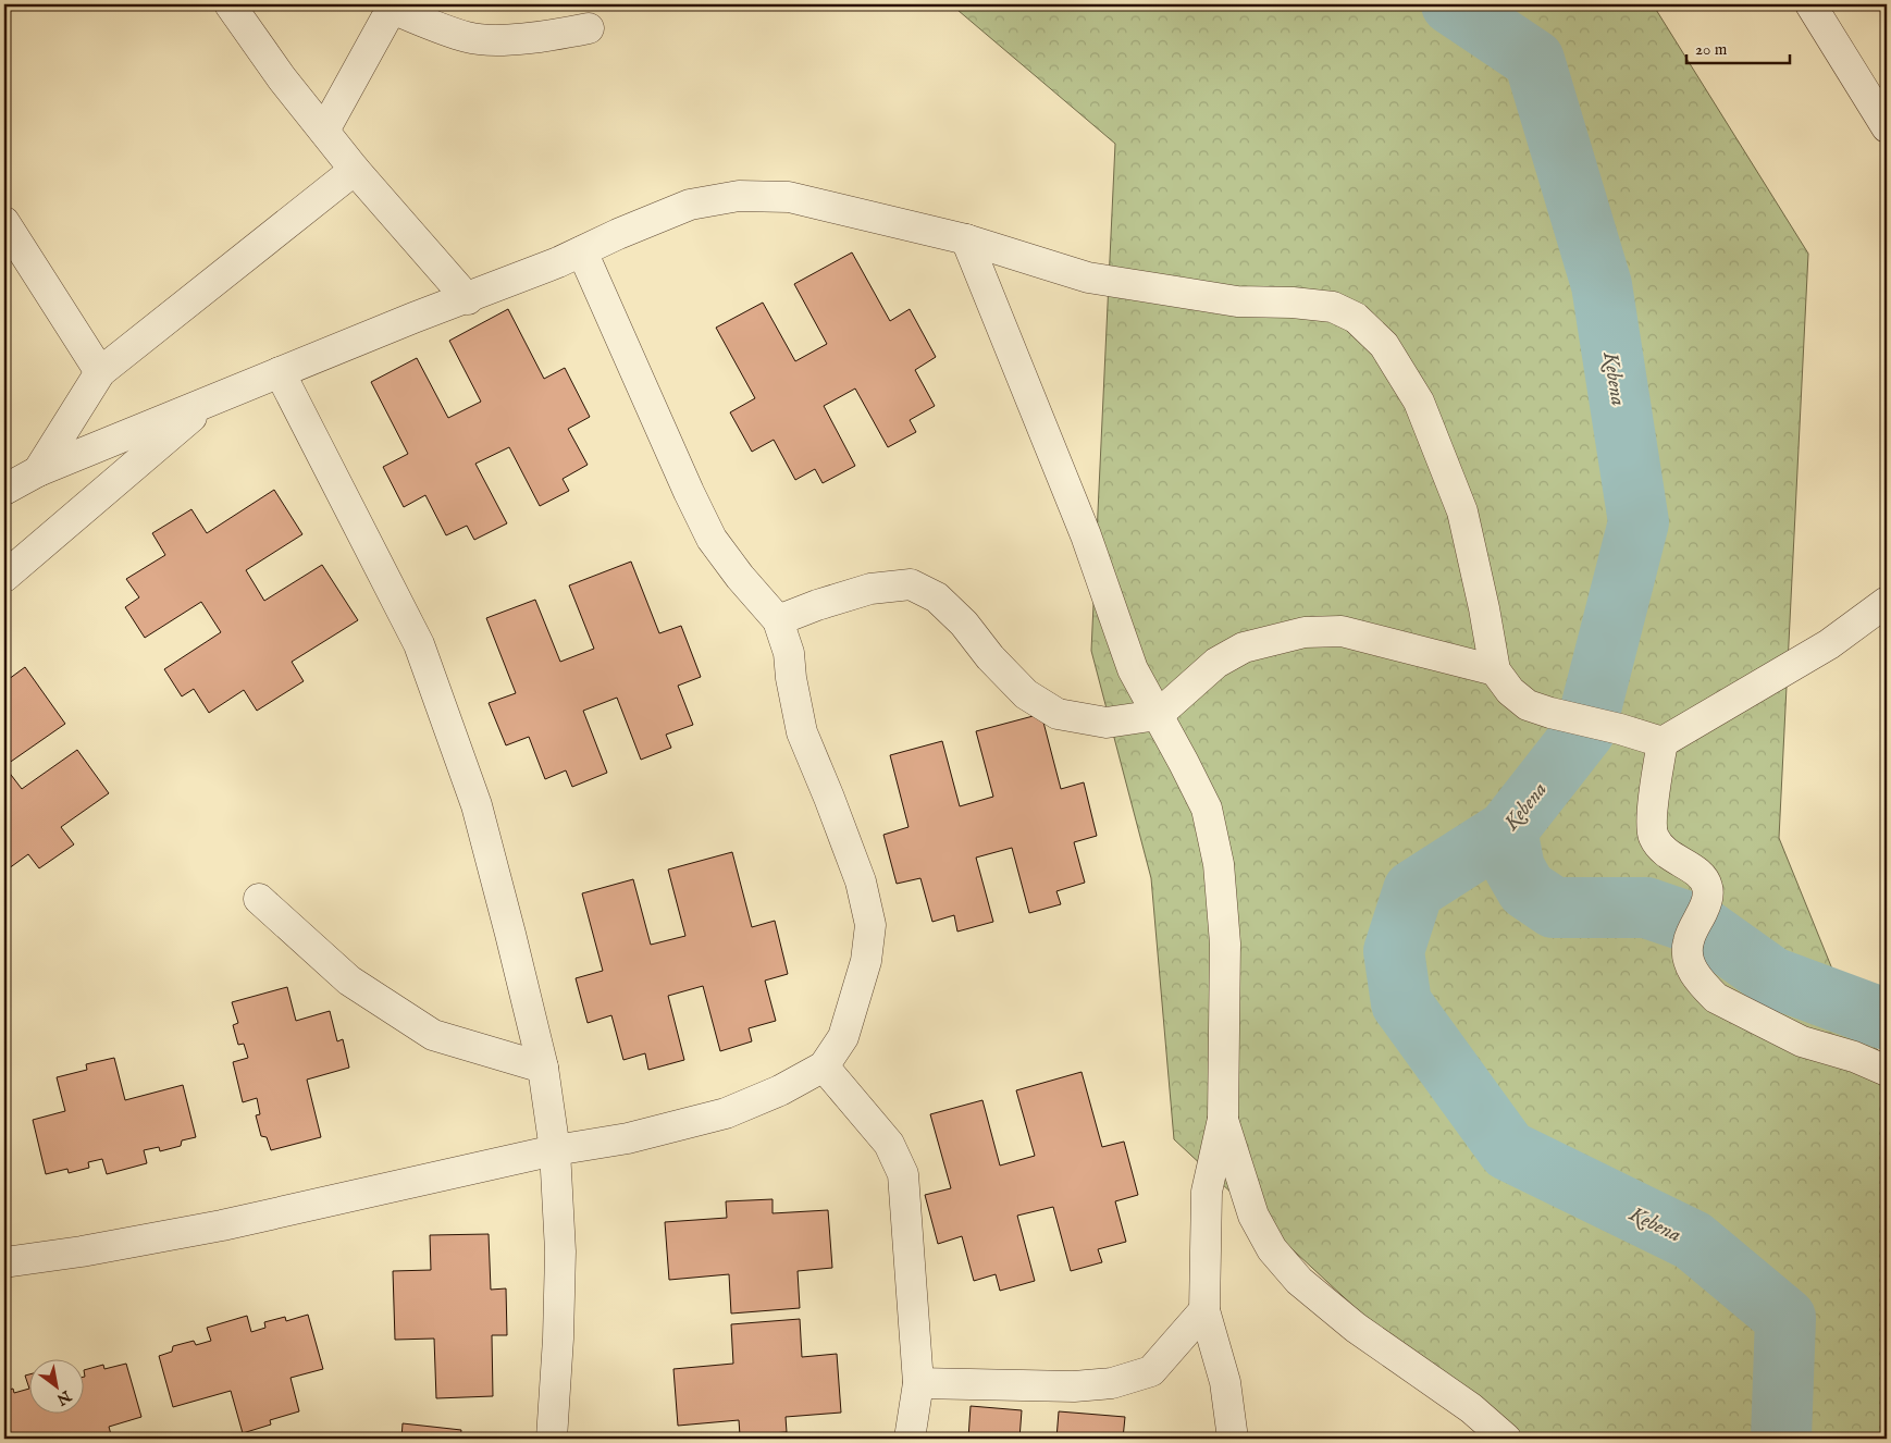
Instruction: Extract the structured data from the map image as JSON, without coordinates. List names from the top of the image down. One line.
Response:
{"water":["Kebena"],"scale_bar":"20 m","north":"bottom right"}
